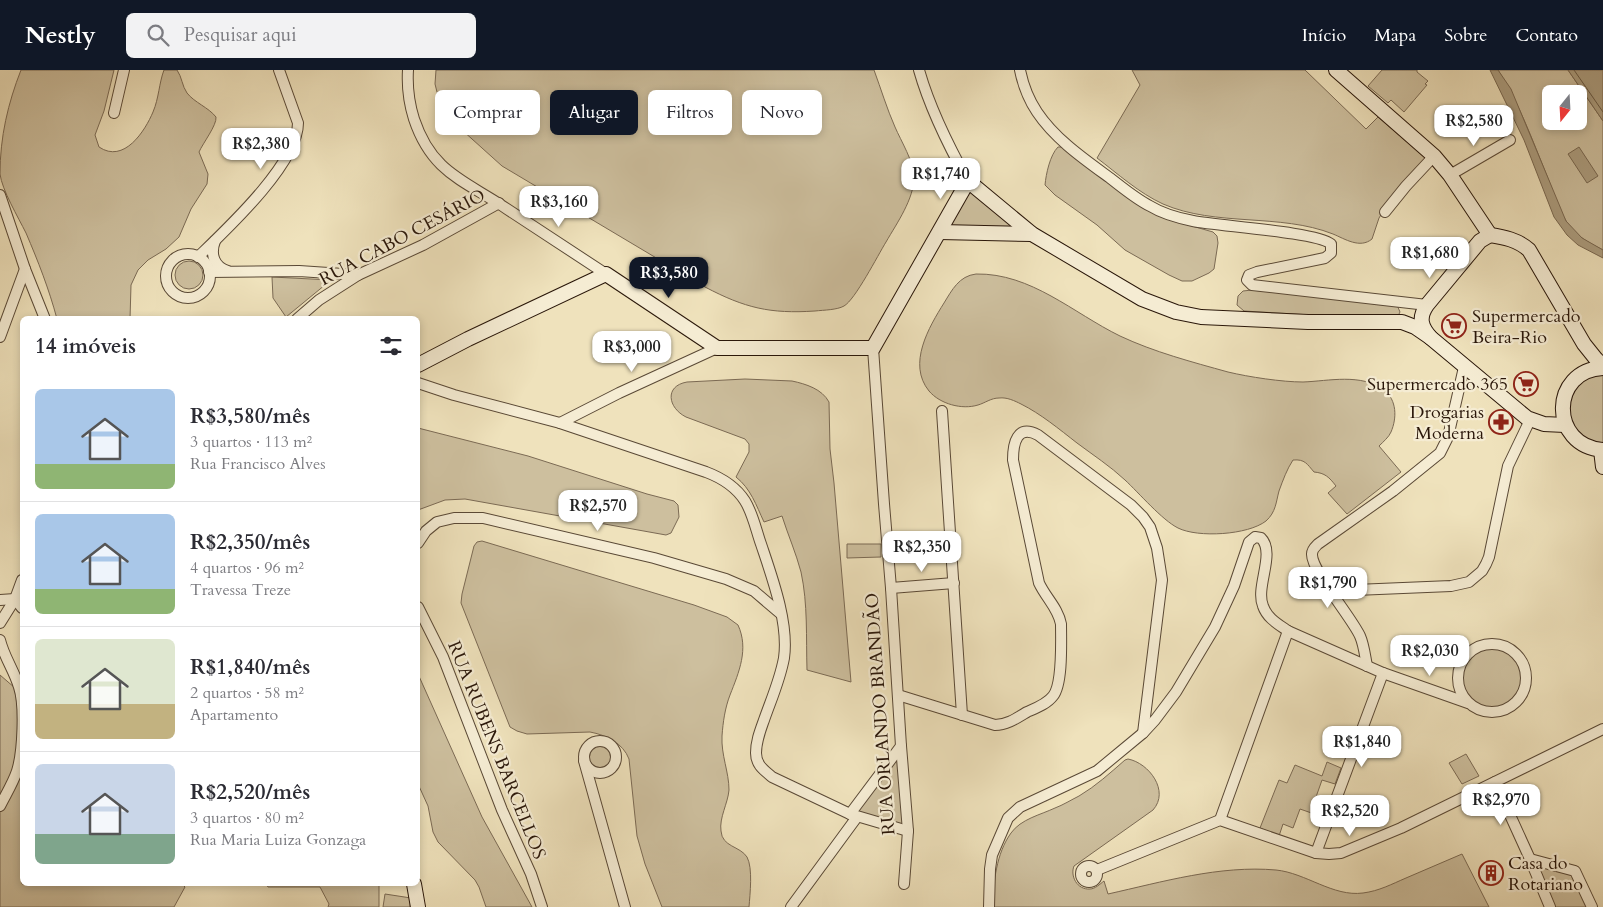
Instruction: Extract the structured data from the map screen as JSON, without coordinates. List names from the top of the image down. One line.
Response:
{"streets":{"street":["RUA CABO CESÁRIO","RUA ORLANDO BRANDÃO","RUA RUBENS BARCELLOS"]},"places":{"supermarket":["Supermercado Beira-Rio","Supermercado 365"],"pharmacy":["Drogarias Moderna"],"building":["Casa do Rotariano"]},"north":"bottom","page":{"header":"Nestly","search":"Pesquisar aqui","nav":["Início","Mapa","Sobre","Contato"],"chip":["Comprar","Alugar","Filtros","Novo"],"price":["R$2,580","R$2,380","R$1,740","R$3,160","R$1,680","R$3,580","R$3,000","R$2,570","R$2,350","R$1,790","R$2,030","R$1,840","R$2,970","R$2,520"],"heading":"14 imóveis","list":[{"name":"R$3,580/mês","note":"3 quartos · 113 m² · Rua Francisco Alves"},{"name":"R$2,350/mês","note":"4 quartos · 96 m² · Travessa Treze"},{"name":"R$1,840/mês","note":"2 quartos · 58 m² · Apartamento"},{"name":"R$2,520/mês","note":"3 quartos · 80 m² · Rua Maria Luiza Gonzaga"}]}}
